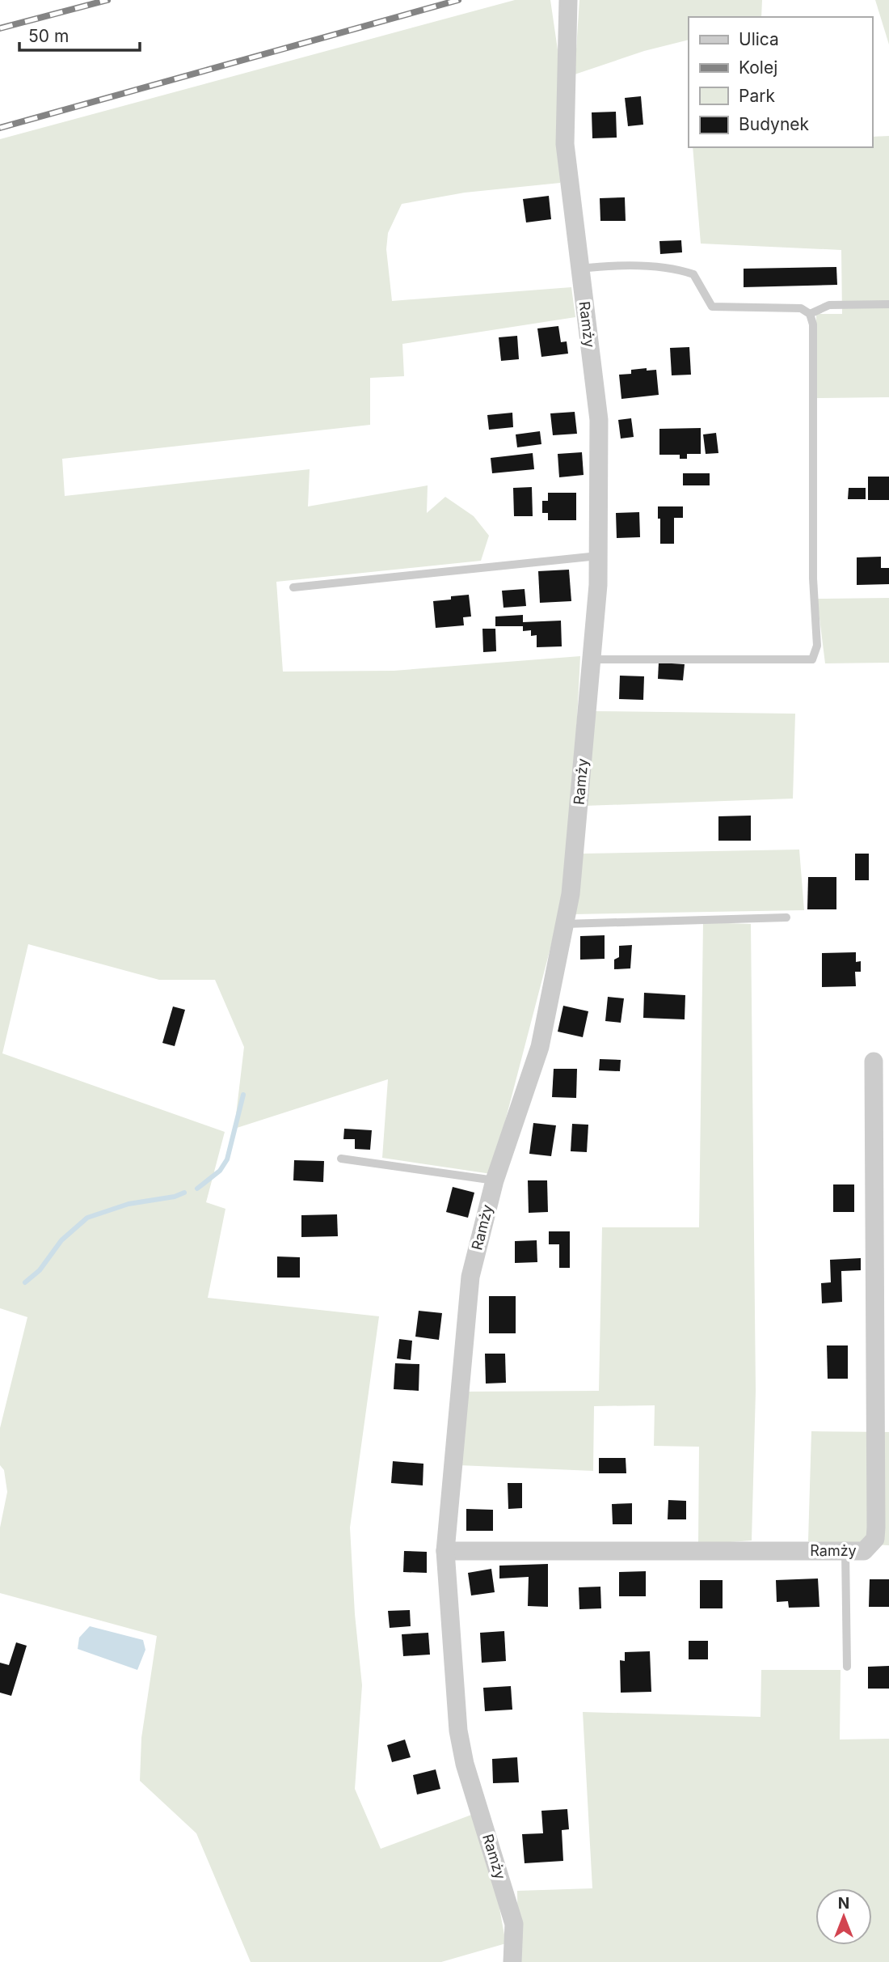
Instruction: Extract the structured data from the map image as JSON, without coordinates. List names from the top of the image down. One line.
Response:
{"streets":{"street":["Ramży"]},"legend":["Ulica","Kolej","Park","Budynek"],"scale_bar":"50 m","north":"top"}
